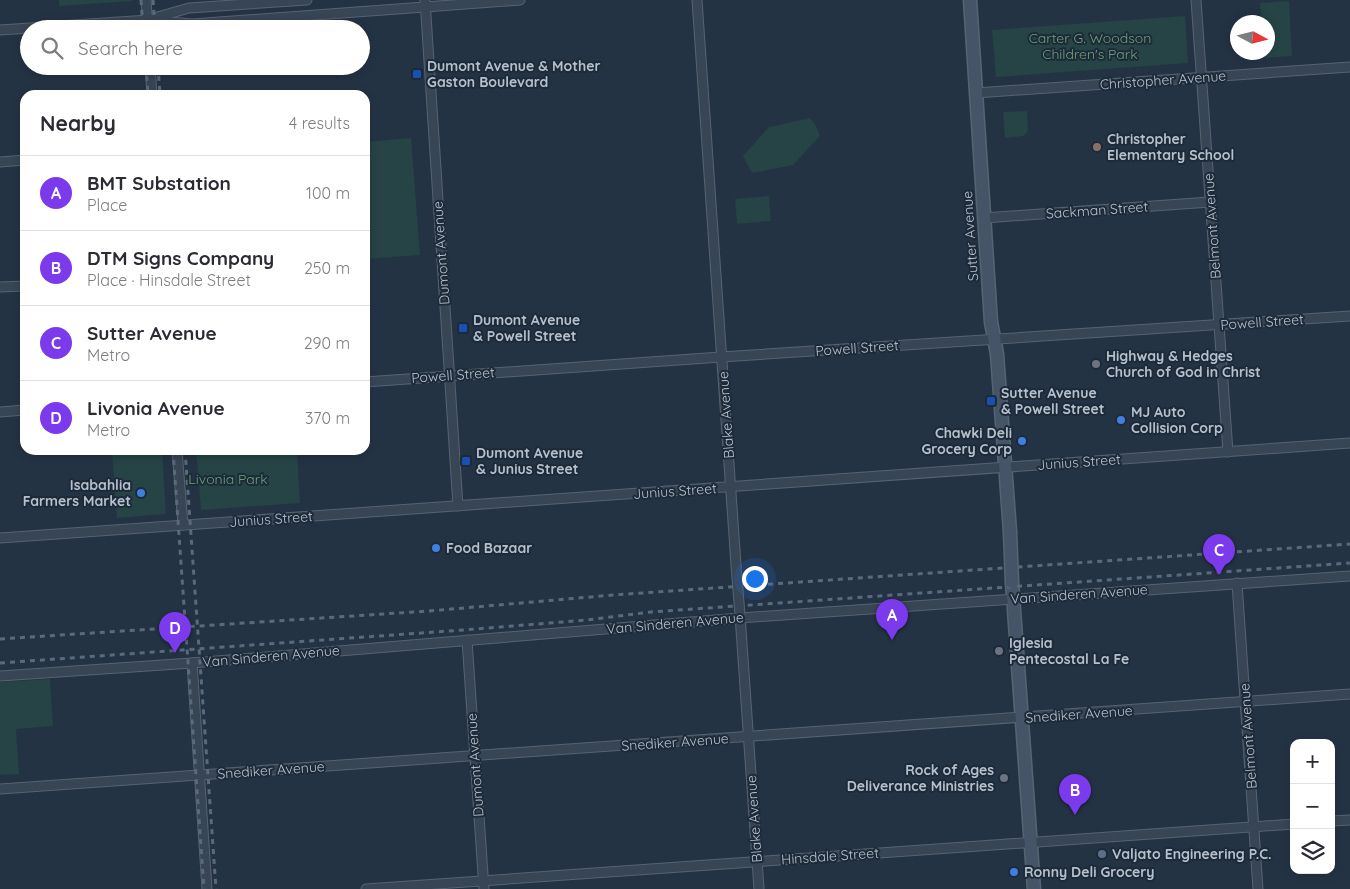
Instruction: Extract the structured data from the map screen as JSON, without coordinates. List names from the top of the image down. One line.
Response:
{"streets":{"street":["Christopher Avenue","Sackman Street","Belmont Avenue","Sutter Avenue","Dumont Avenue","Powell Street","Blake Avenue","Junius Street","Van Sinderen Avenue","Snediker Avenue","Hinsdale Street"]},"crossings":[["Christopher Avenue","Belmont Avenue"],["Christopher Avenue","Sutter Avenue"],["Sackman Street","Belmont Avenue"],["Sackman Street","Sutter Avenue"],["Belmont Avenue","Powell Street"],["Belmont Avenue","Junius Street"],["Belmont Avenue","Van Sinderen Avenue"],["Belmont Avenue","Snediker Avenue"],["Belmont Avenue","Hinsdale Street"],["Sutter Avenue","Powell Street"],["Sutter Avenue","Junius Street"],["Sutter Avenue","Van Sinderen Avenue"],["Sutter Avenue","Snediker Avenue"],["Sutter Avenue","Hinsdale Street"],["Dumont Avenue","Powell Street"],["Dumont Avenue","Junius Street"],["Dumont Avenue","Van Sinderen Avenue"],["Dumont Avenue","Snediker Avenue"],["Dumont Avenue","Hinsdale Street"],["Powell Street","Blake Avenue"],["Blake Avenue","Junius Street"],["Blake Avenue","Van Sinderen Avenue"],["Blake Avenue","Snediker Avenue"],["Blake Avenue","Hinsdale Street"]],"parks":["Carter G. Woodson Children's Park","Livonia Park"],"places":{"transit":["Dumont Avenue & Mother Gaston Boulevard","Dumont Avenue & Powell Street","Sutter Avenue & Powell Street","Dumont Avenue & Junius Street"],"other":["Christopher Elementary School","Highway & Hedges Church of God in Christ","MJ Auto Collision Corp","Chawki Deli Grocery Corp","Isabahlia Farmers Market","Food Bazaar","Iglesia Pentecostal La Fe","Rock of Ages Deliverance Ministries","Valjato Engineering P.C.","Ronny Deli Grocery"]},"north":"right","page":{"search":"Search here","heading":["Nearby","4 results"],"list":[{"mark":"A","name":"BMT Substation","note":"Place","value":"100 m"},{"mark":"B","name":"DTM Signs Company","note":"Place · Hinsdale Street","value":"250 m"},{"mark":"C","name":"Sutter Avenue","note":"Metro","value":"290 m"},{"mark":"D","name":"Livonia Avenue","note":"Metro","value":"370 m"}],"pins":["C","A","D","B"],"map_buttons":["+","−"]}}
